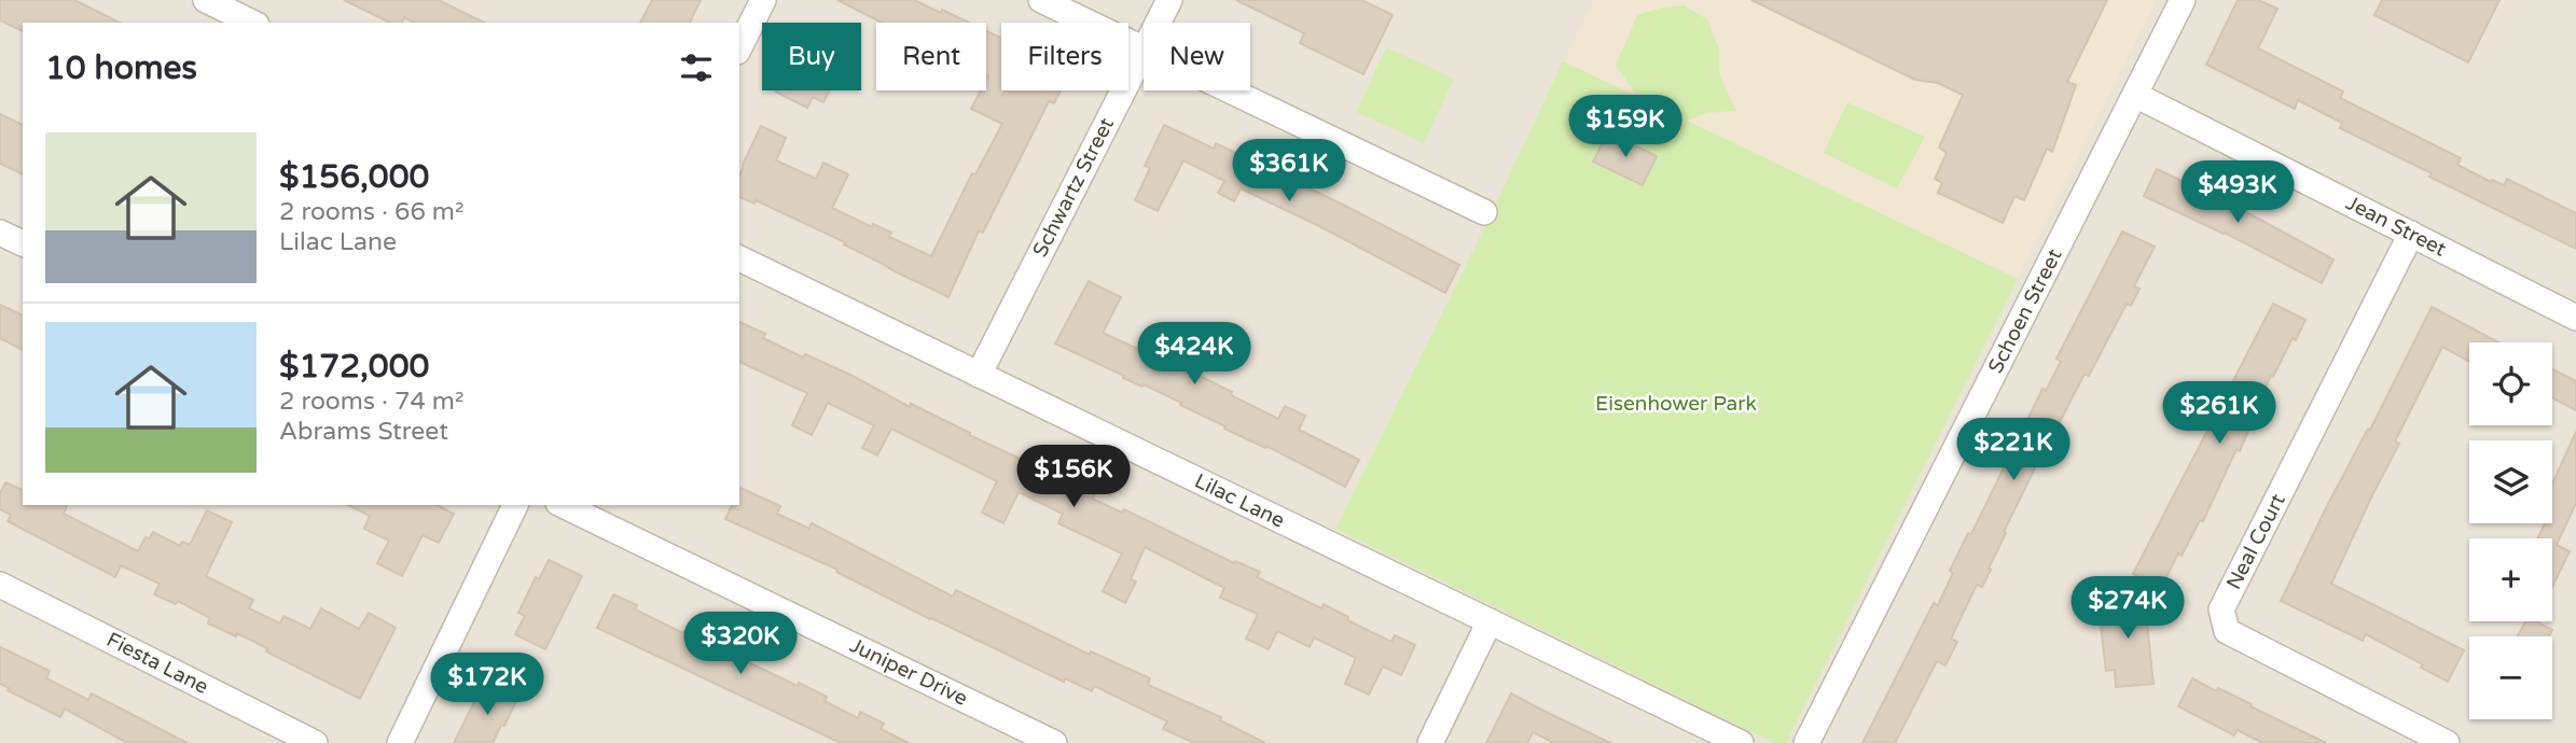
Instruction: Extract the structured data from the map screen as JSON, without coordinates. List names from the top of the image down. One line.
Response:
{"streets":{"street":["Schwartz Street","Jean Street","Schoen Street","Lilac Lane","Neal Court","Fiesta Lane","Juniper Drive"]},"crossings":[["Schwartz Street","Lilac Lane"],["Jean Street","Schoen Street"],["Jean Street","Neal Court"]],"parks":["Eisenhower Park"],"page":{"chip":["Buy","Rent","Filters","New"],"heading":"10 homes","price":["$159K","$361K","$493K","$424K","$261K","$221K","$156K","$274K","$320K","$172K"],"list":[{"name":"$156,000","note":"2 rooms · 66 m² · Lilac Lane"},{"name":"$172,000","note":"2 rooms · 74 m² · Abrams Street"}],"map_buttons":["+","−"]}}
